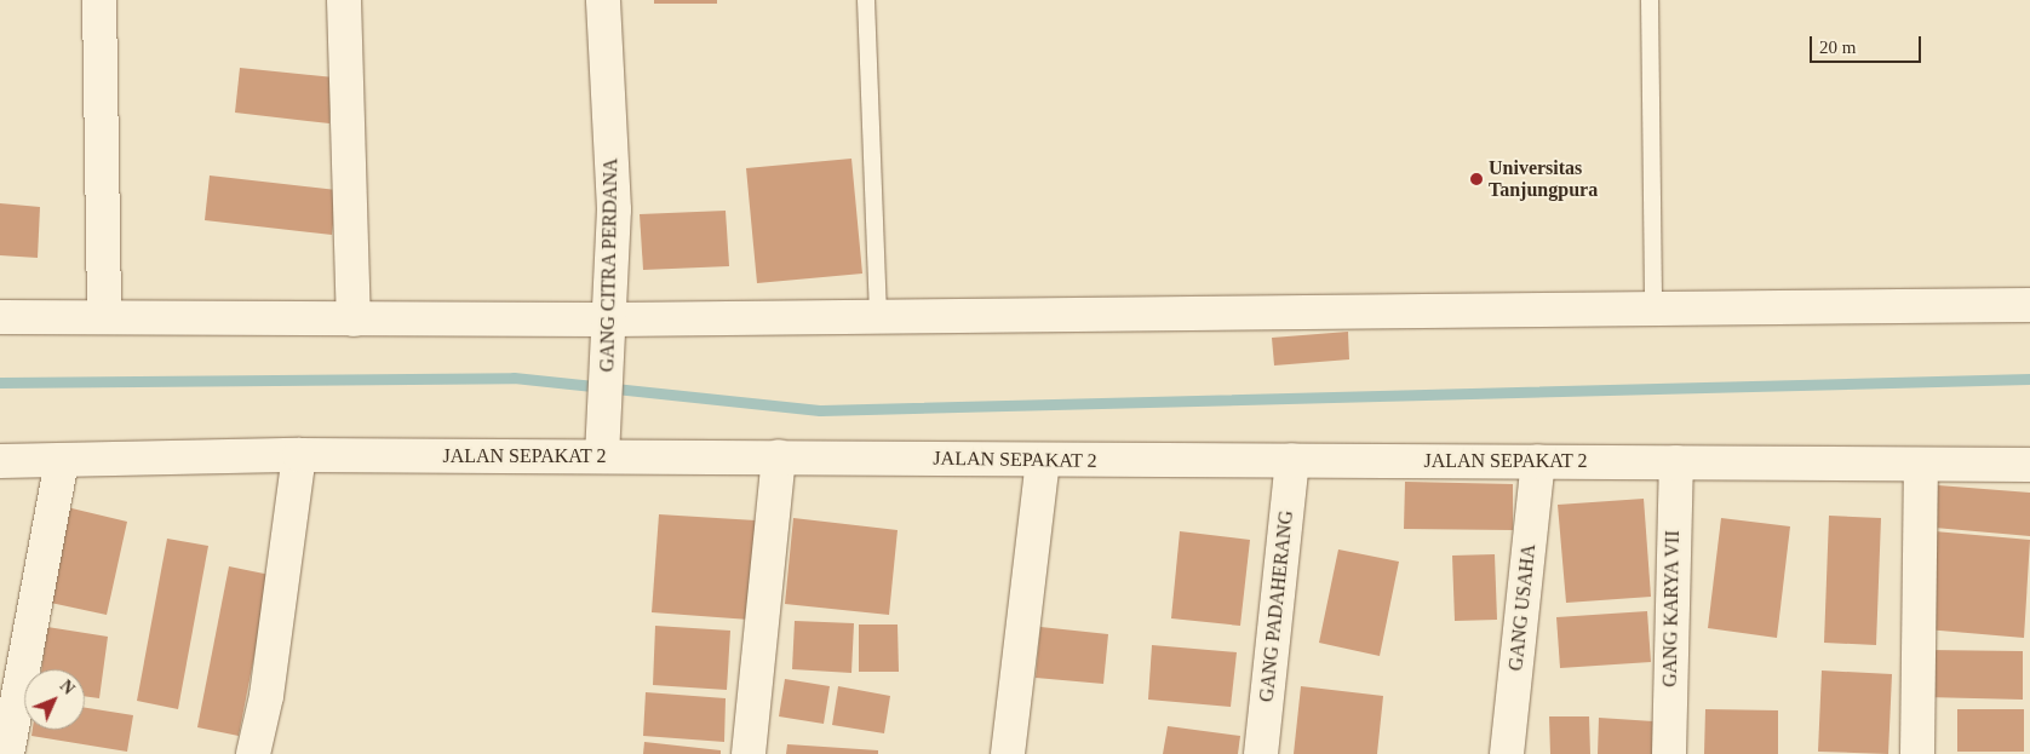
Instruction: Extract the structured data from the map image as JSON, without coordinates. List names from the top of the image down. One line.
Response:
{"streets":{"street":["GANG CITRA PERDANA","JALAN SEPAKAT 2","GANG PADAHERANG","GANG USAHA","GANG KARYA VII"]},"crossings":[["GANG CITRA PERDANA","JALAN SEPAKAT 2"],["JALAN SEPAKAT 2","GANG PADAHERANG"],["JALAN SEPAKAT 2","GANG USAHA"],["JALAN SEPAKAT 2","GANG KARYA VII"]],"places":["Universitas Tanjungpura"],"scale_bar":"20 m","north":"top right"}
